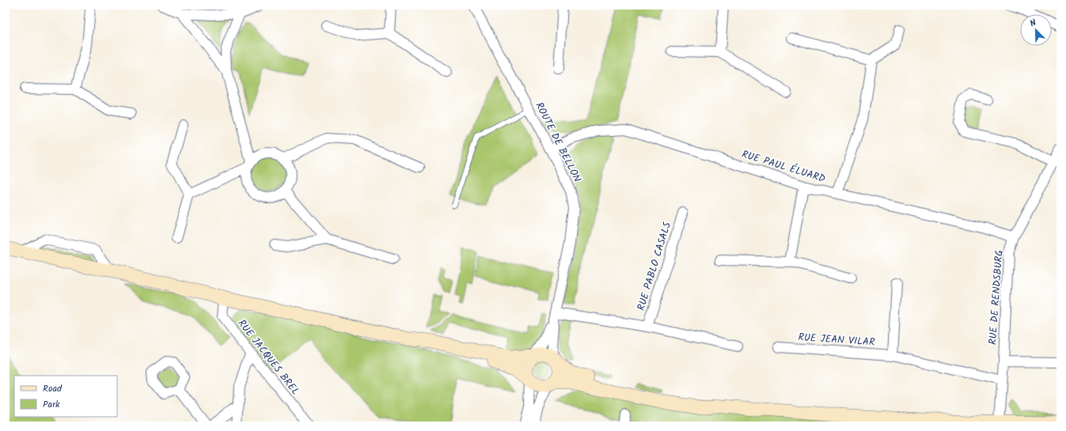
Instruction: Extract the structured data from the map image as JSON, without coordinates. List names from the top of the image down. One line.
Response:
{"streets":{"street":["ROUTE DE BELLON","RUE PAUL ÉLUARD","RUE PABLO CASALS","RUE DE RENDSBURG","RUE JEAN VILAR","RUE JACQUES BREL"]},"crossings":[["ROUTE DE BELLON","RUE PAUL ÉLUARD"],["ROUTE DE BELLON","RUE PABLO CASALS"],["RUE PAUL ÉLUARD","RUE DE RENDSBURG"],["RUE DE RENDSBURG","RUE JEAN VILAR"]],"legend":["Road","Park"],"north":"top left"}
